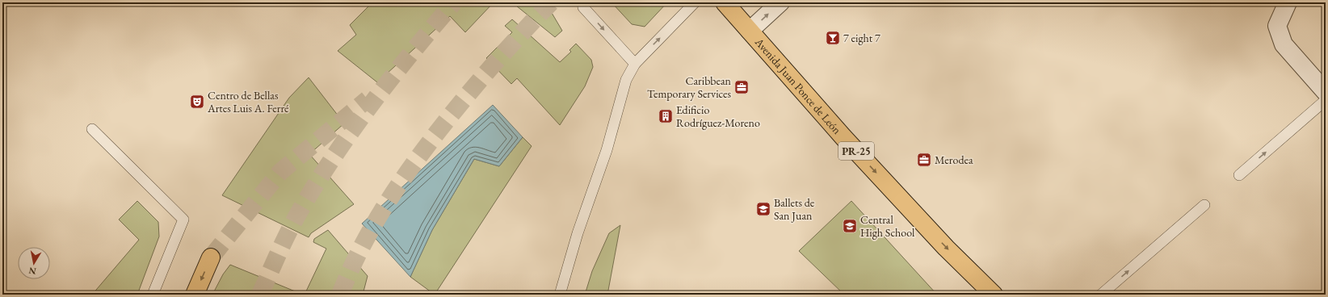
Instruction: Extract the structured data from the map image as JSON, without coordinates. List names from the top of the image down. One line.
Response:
{"streets":{"main road":["Avenida Juan Ponce de León","PR-25"]},"one_way":["Avenida Juan Ponce de León"],"places":{"bar":["7 eight 7"],"office":["Caribbean Temporary Services","Merodea"],"theatre":["Centro de Bellas Artes Luis A. Ferré"],"building":["Edificio Rodríguez-Moreno"],"school or university":["Ballets de San Juan","Central High School"]},"north":"bottom"}
